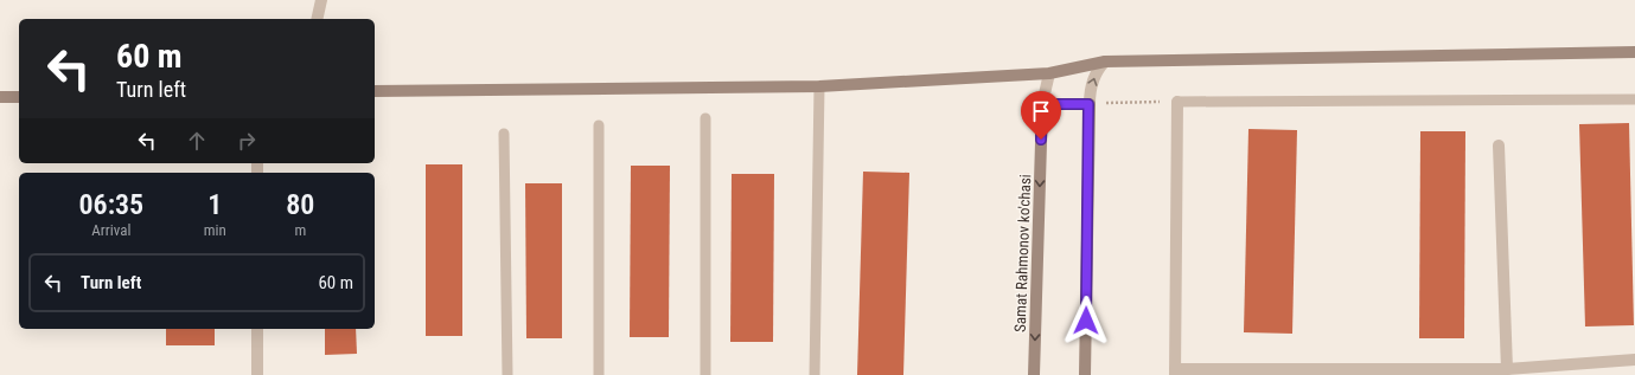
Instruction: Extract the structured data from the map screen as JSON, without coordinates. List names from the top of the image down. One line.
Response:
{"streets":{"main road":["Samat Rahmonov ko'chasi"]},"page":{"turn":["60 m","Turn left"],"eta":["06:35","Arrival","1","min","80","m"],"list":[{"name":"Turn left","value":"60 m"}]}}
